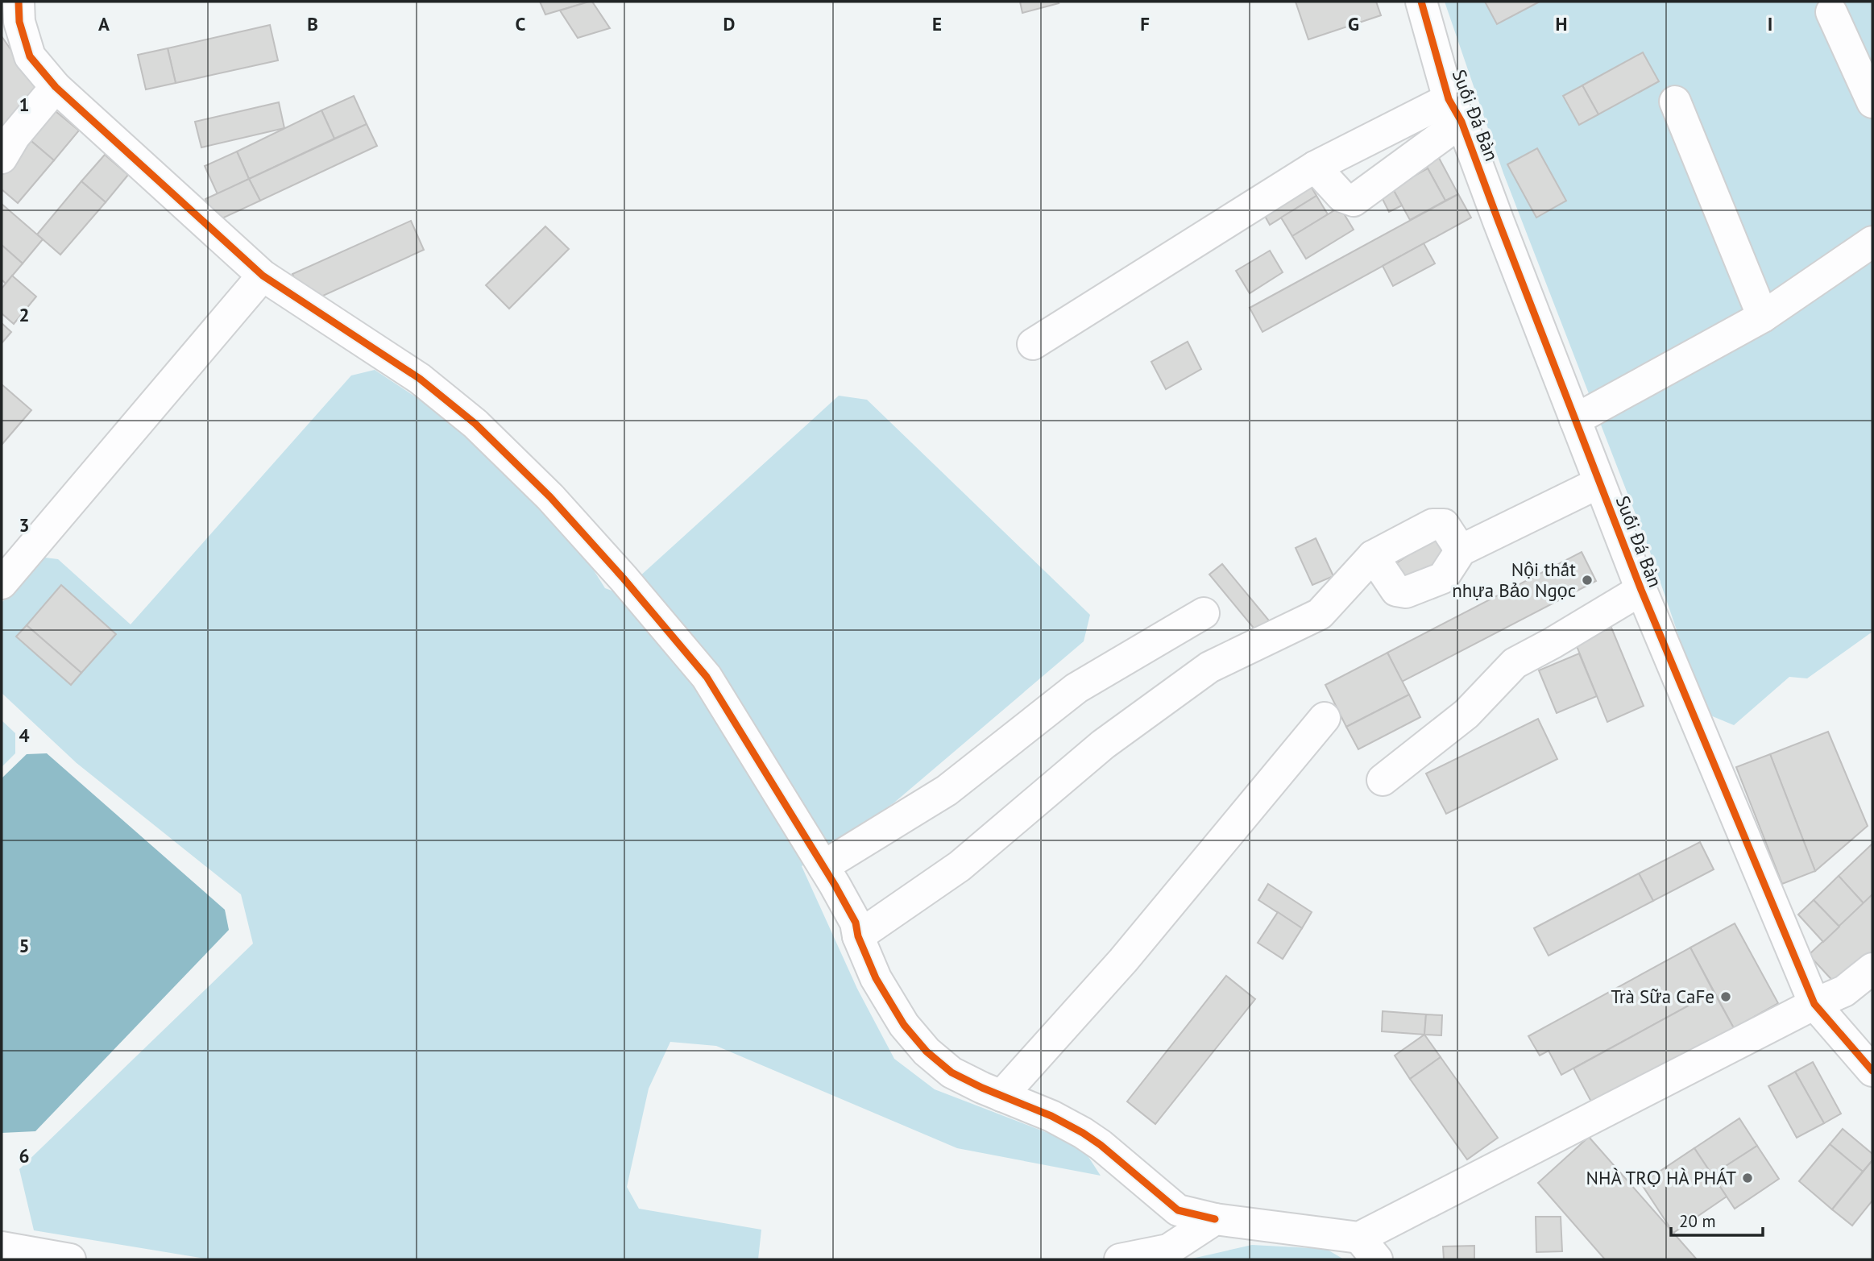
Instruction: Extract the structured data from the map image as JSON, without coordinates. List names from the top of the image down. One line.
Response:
{"streets":{"street":["Suối Đá Bàn"]},"places":["Nội thất nhựa Bảo Ngọc","Trà Sữa CaFe","NHÀ TRỌ HÀ PHÁT"],"scale_bar":"20 m","grid":{"columns":["A","B","C","D","E","F","G","H","I"],"rows":["1","2","3","4","5","6"]}}
